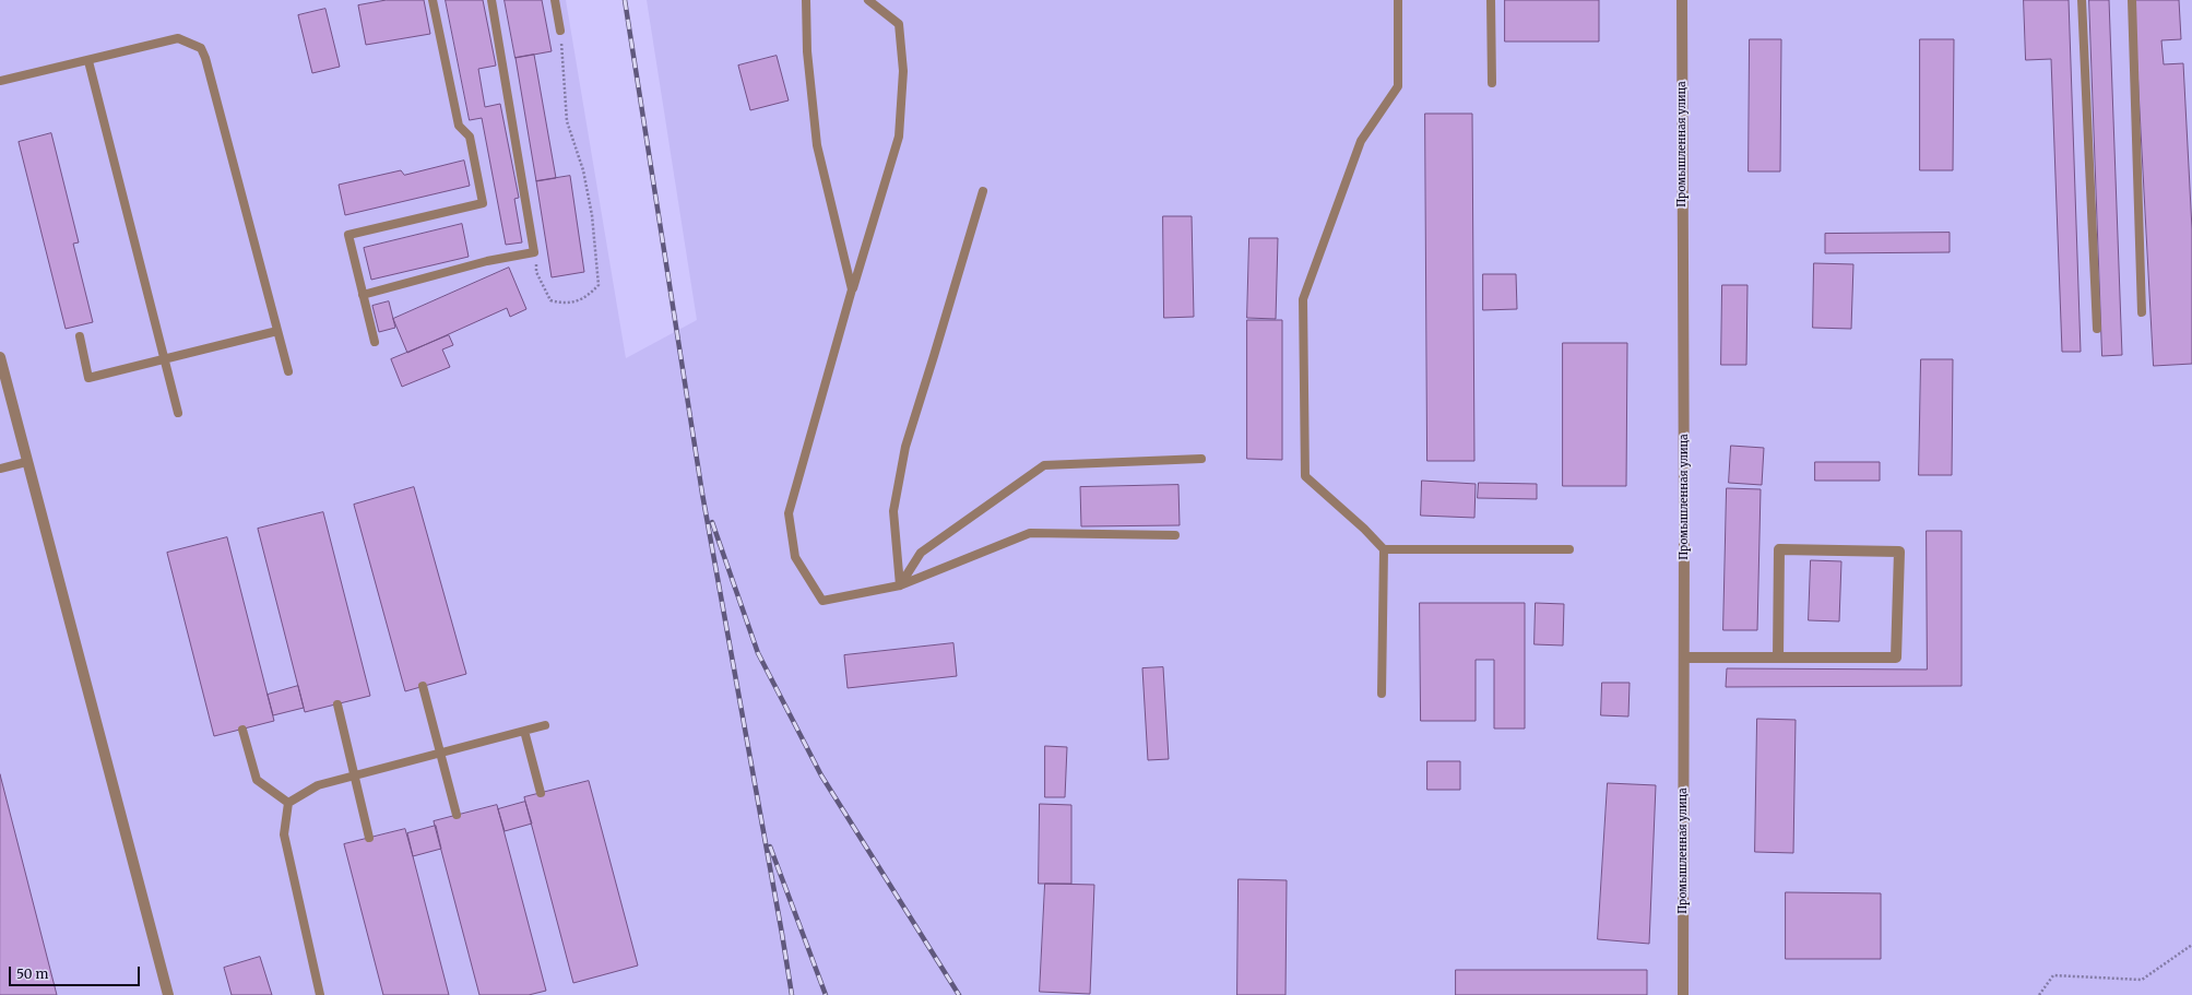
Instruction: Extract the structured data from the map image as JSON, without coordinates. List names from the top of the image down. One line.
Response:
{"streets":{"street":["Промышленная улица"]},"scale_bar":"50 m"}
